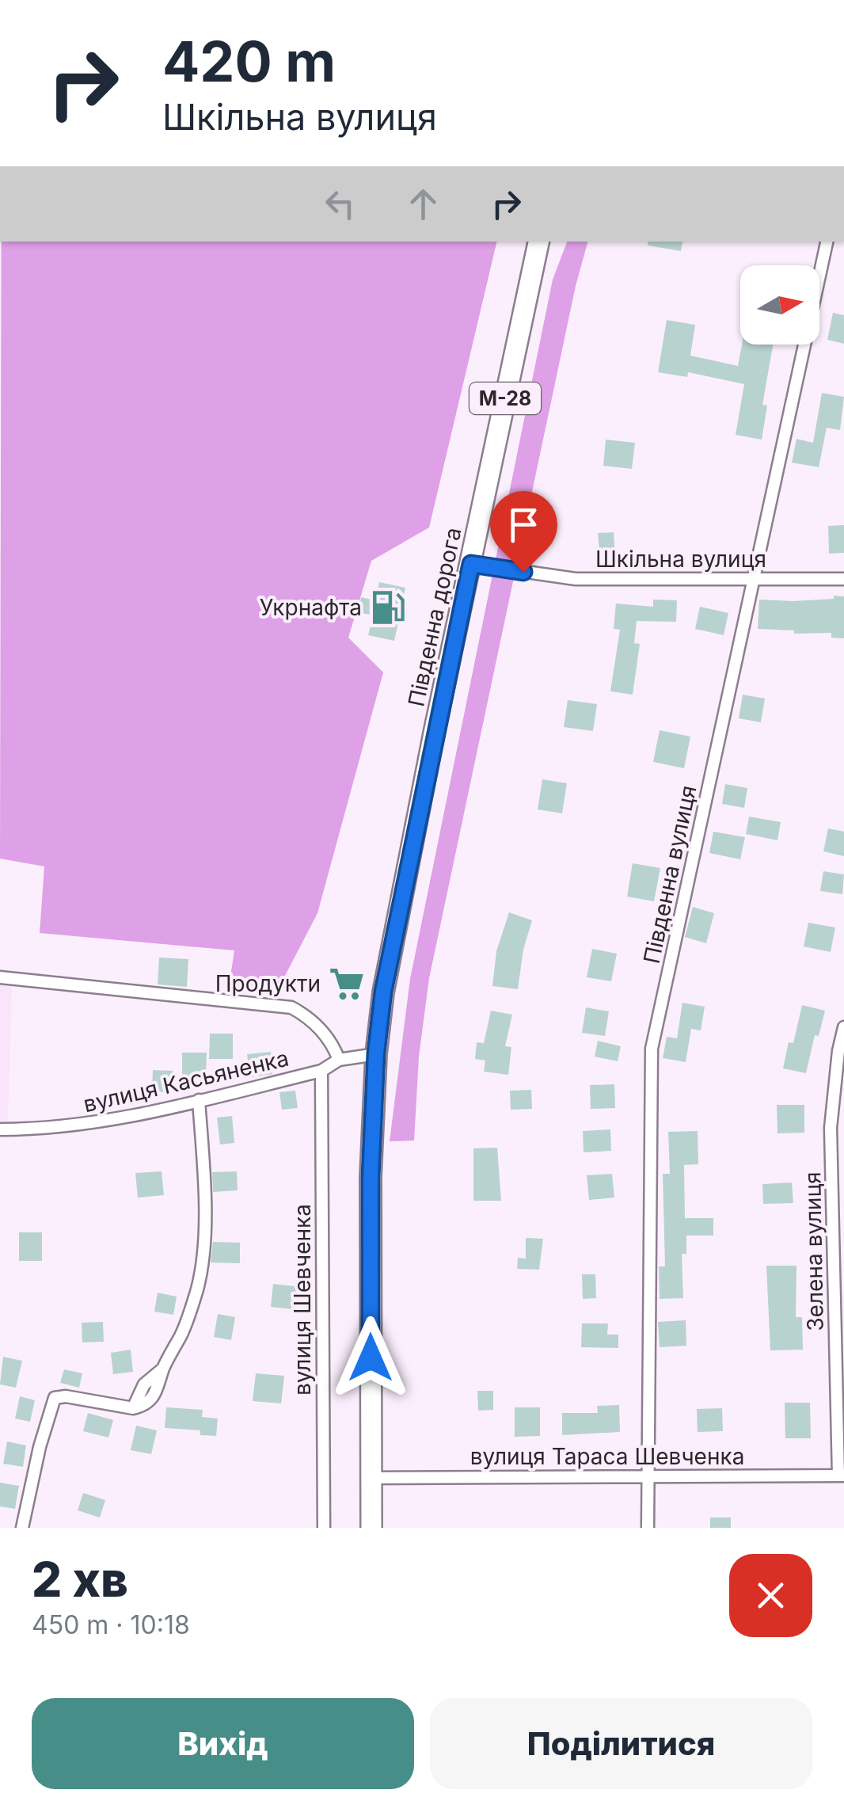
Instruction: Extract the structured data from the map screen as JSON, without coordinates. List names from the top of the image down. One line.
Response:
{"streets":{"highway":["М-28","Південна дорога"],"street":["Шкільна вулиця","Південна вулиця","вулиця Касьяненка","Зелена вулиця","вулиця Шевченка","вулиця Тараса Шевченка"]},"crossings":[["Шкільна вулиця","Південна дорога"],["Шкільна вулиця","Південна вулиця"],["Південна дорога","вулиця Касьяненка"],["Південна дорога","вулиця Тараса Шевченка"],["Південна вулиця","вулиця Тараса Шевченка"],["вулиця Касьяненка","вулиця Шевченка"],["Зелена вулиця","вулиця Тараса Шевченка"]],"places":{"fuel station":["Укрнафта"],"supermarket":["Продукти"]},"north":"right","page":{"turn":["420 m","Шкільна вулиця"],"heading":["2 хв","450 m · 10:18"],"buttons":["Вихід","Поділитися"]}}
